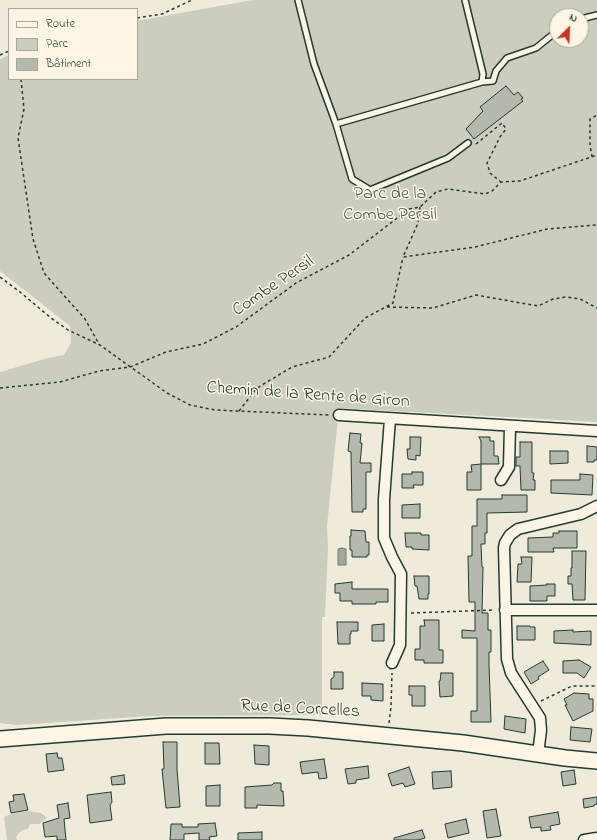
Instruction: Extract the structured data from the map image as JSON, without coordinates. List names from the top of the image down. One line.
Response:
{"streets":{"main road":["Rue de Corcelles"],"street":["Chemin de la Rente de Giron"],"path":["Combe Persil"]},"crossings":[["Combe Persil","Chemin de la Rente de Giron"]],"parks":["Parc de la Combe Persil"],"legend":["Route","Parc","Bâtiment"],"north":"top right"}
